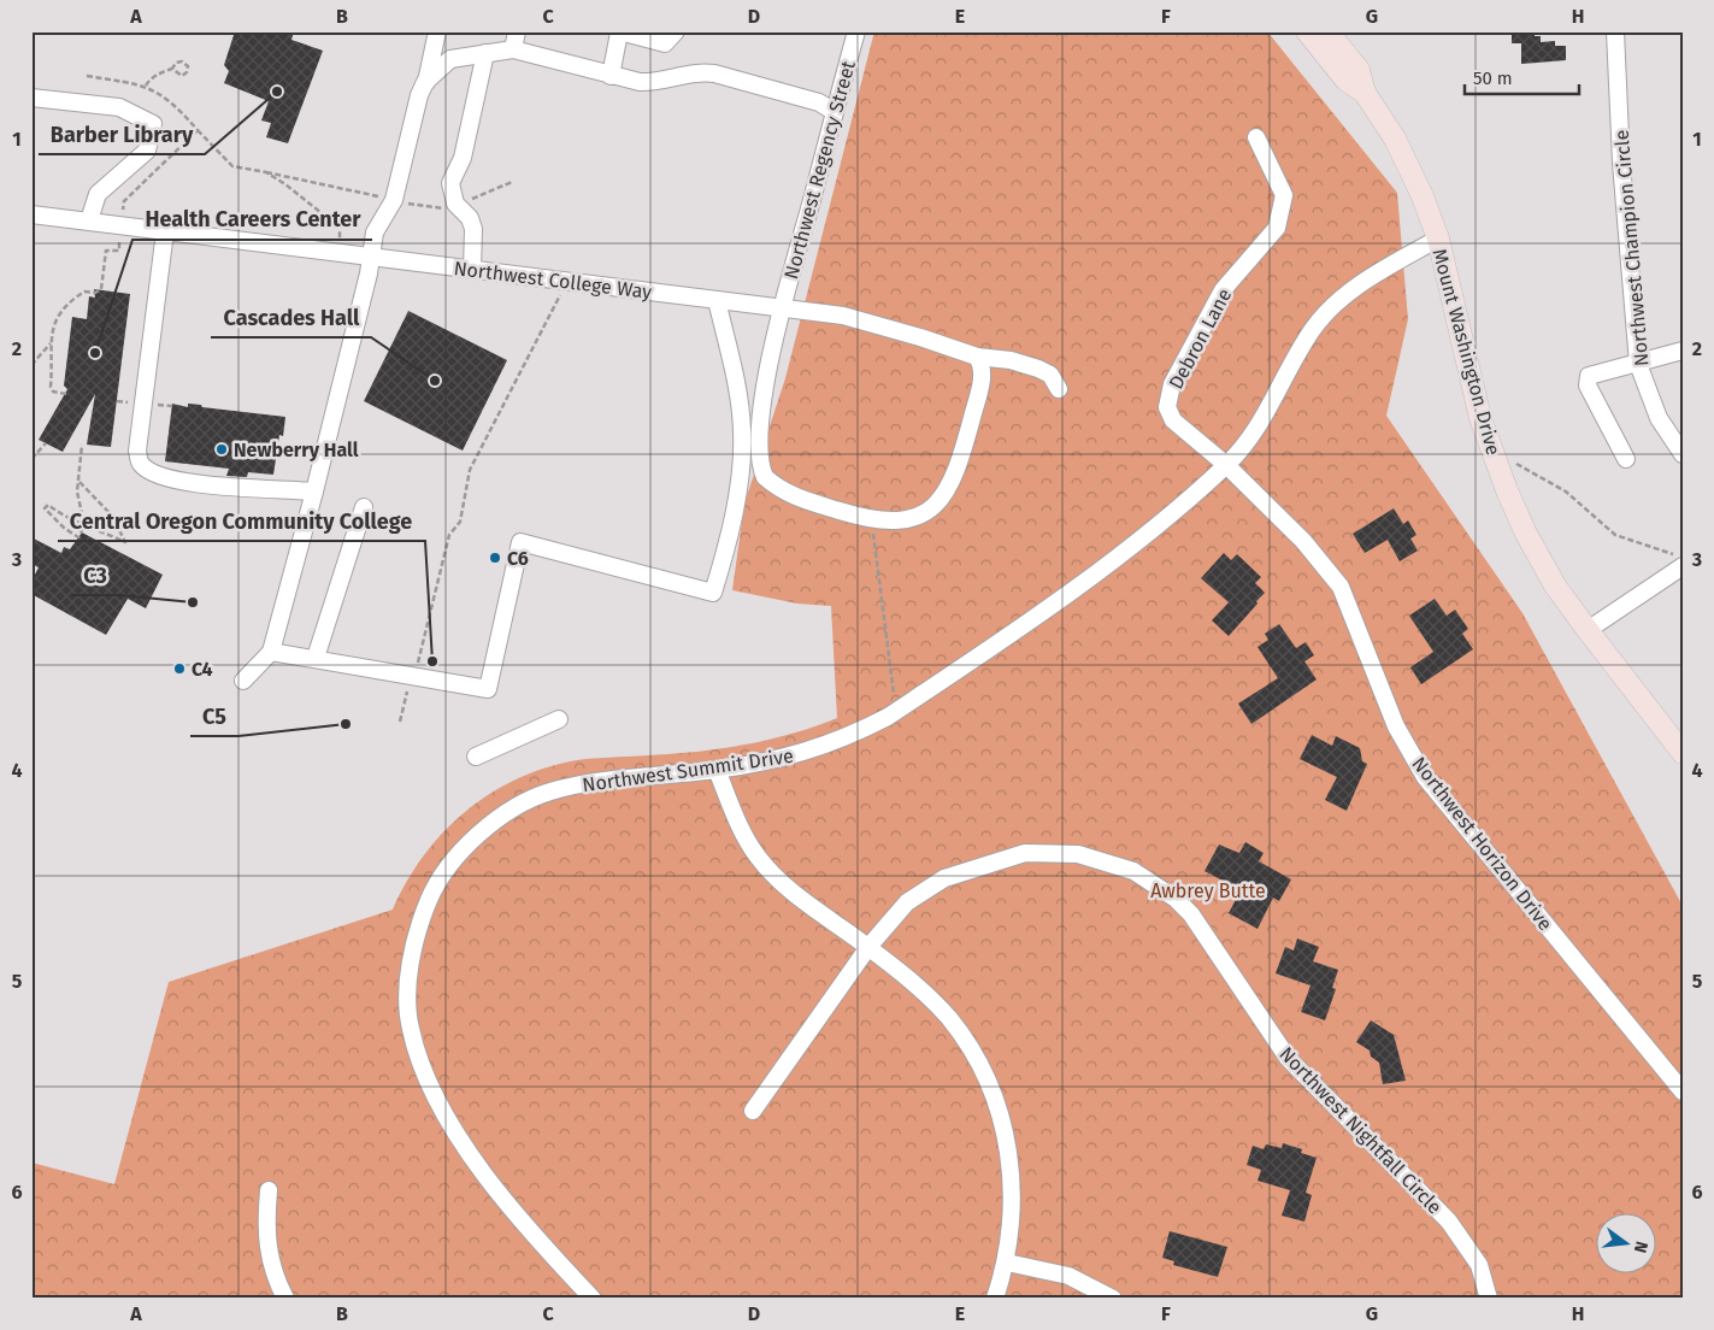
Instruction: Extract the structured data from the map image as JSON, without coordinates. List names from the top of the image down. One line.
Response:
{"streets":{"main road":["Mount Washington Drive"],"street":["Northwest Regency Street","Northwest Champion Circle","Northwest College Way","Debron Lane","Northwest Summit Drive","Northwest Horizon Drive","Northwest Nightfall Circle"]},"crossings":[["Northwest Regency Street","Northwest College Way"],["Debron Lane","Northwest Summit Drive"],["Debron Lane","Northwest Horizon Drive"],["Mount Washington Drive","Northwest Summit Drive"],["Northwest Summit Drive","Northwest Horizon Drive"]],"parks":["Awbrey Butte"],"places":["Barber Library","Health Careers Center","Cascades Hall","Newberry Hall","C6","C3","Central Oregon Community College","C4","C5"],"scale_bar":"50 m","north":"right","grid":{"columns":["A","B","C","D","E","F","G","H"],"rows":["1","2","3","4","5","6"]}}
